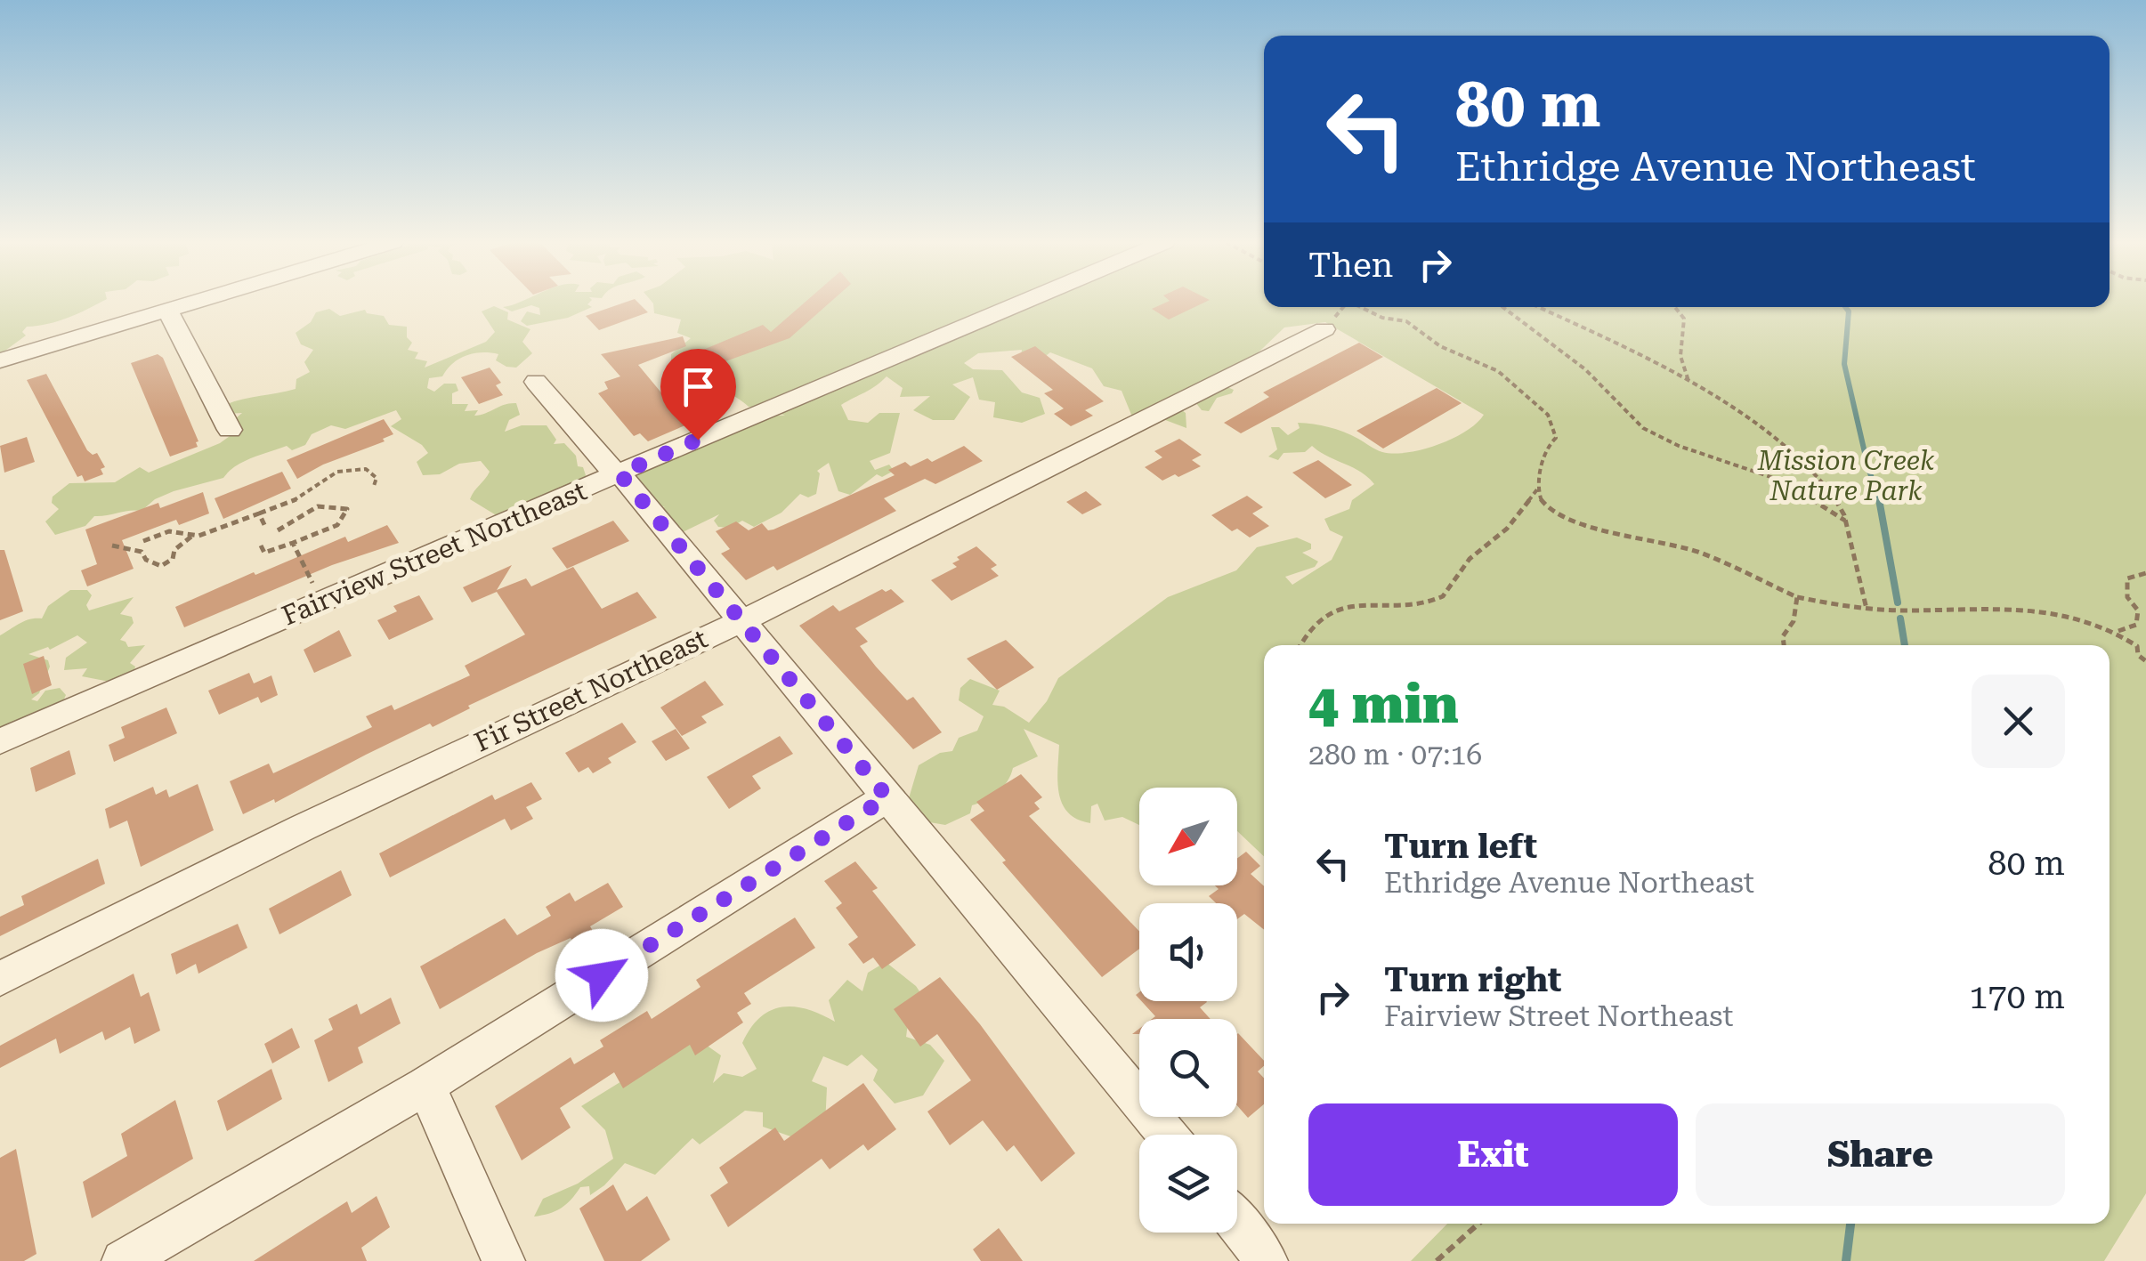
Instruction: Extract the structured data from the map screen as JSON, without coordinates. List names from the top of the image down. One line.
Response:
{"streets":{"street":["Fairview Street Northeast","Fir Street Northeast"]},"parks":["Mission Creek Nature Park"],"north":"bottom left","page":{"turn":["80 m","Ethridge Avenue Northeast"],"then":"Then","heading":["4 min","280 m · 07:16"],"list":[{"name":"Turn left","note":"Ethridge Avenue Northeast","value":"80 m"},{"name":"Turn right","note":"Fairview Street Northeast","value":"170 m"}],"buttons":["Exit","Share"]}}
